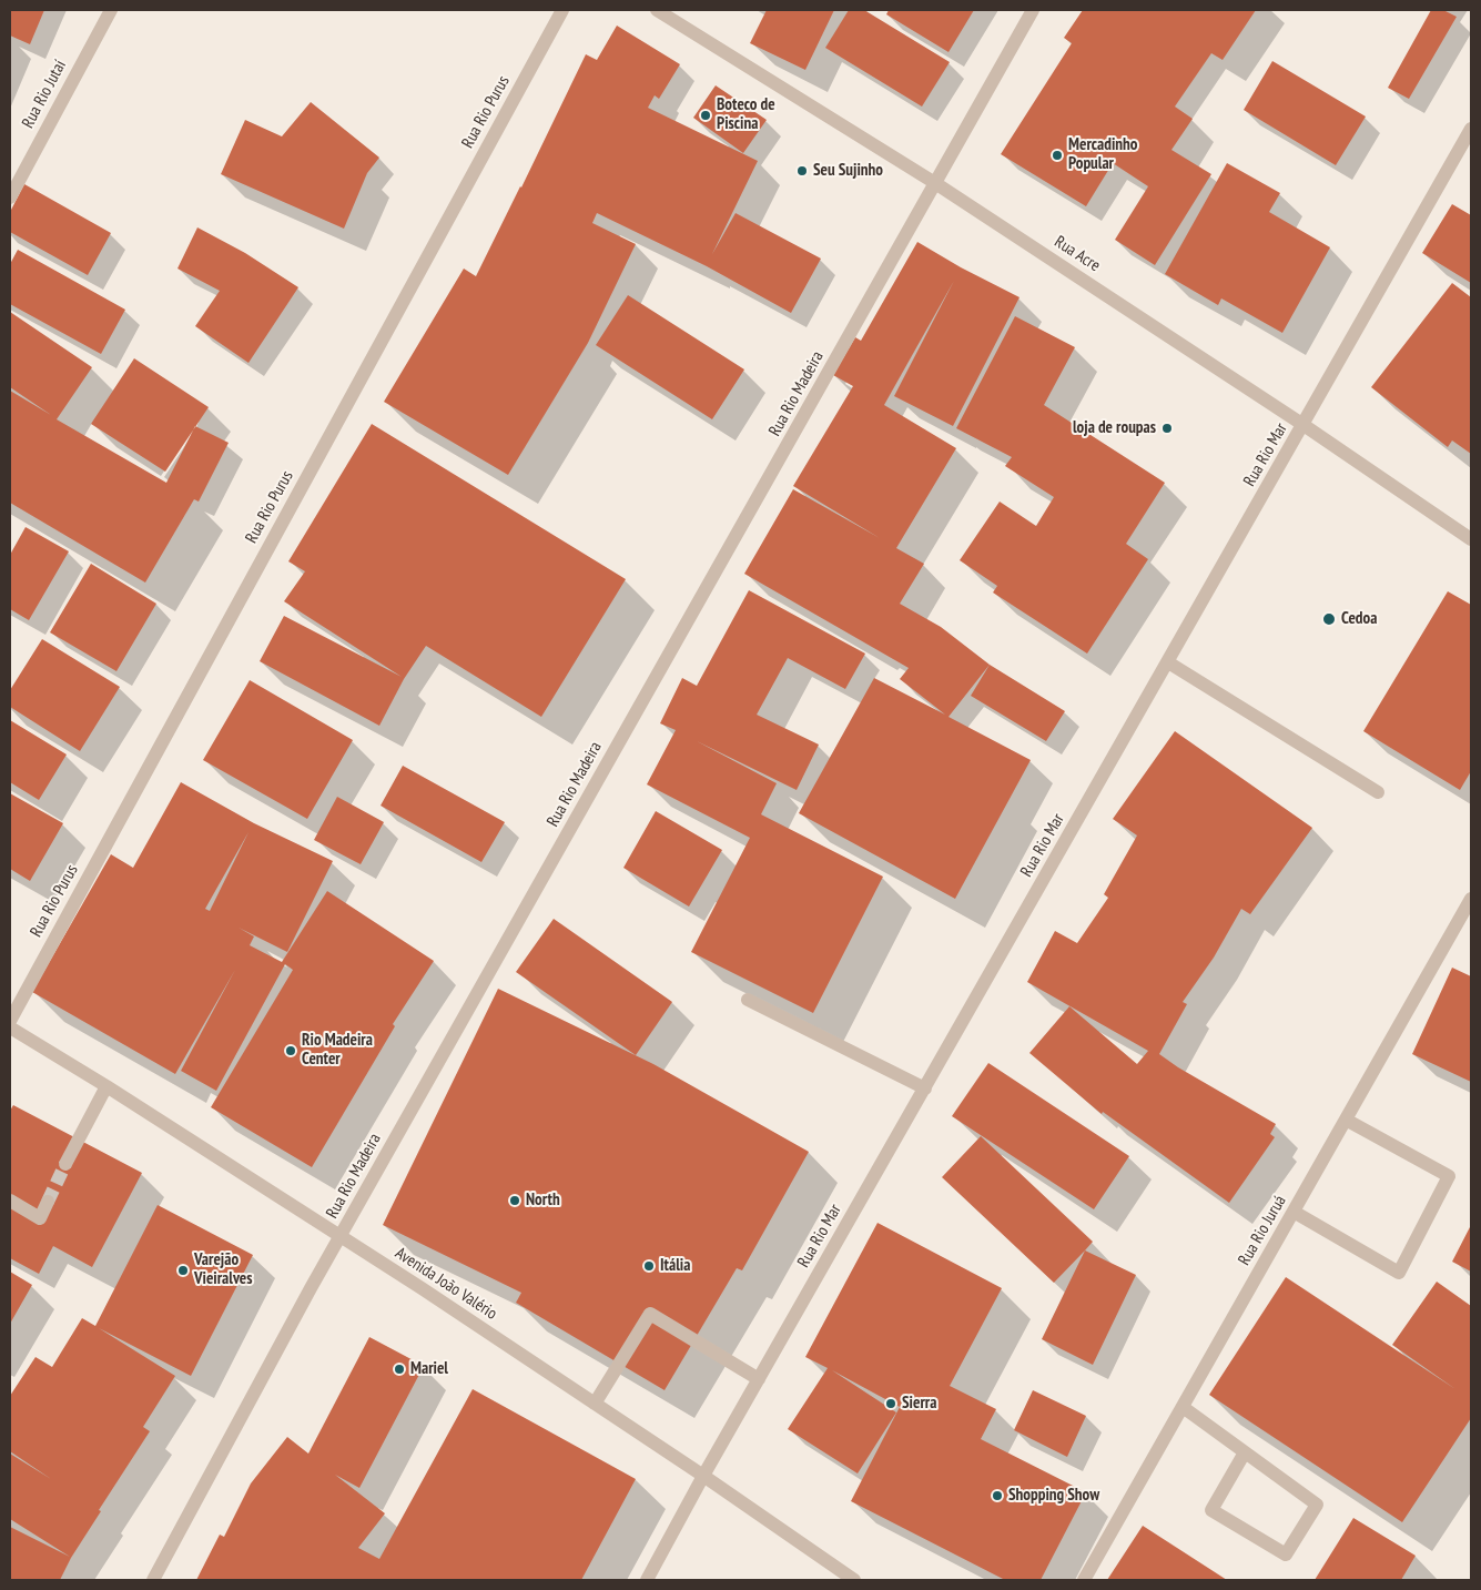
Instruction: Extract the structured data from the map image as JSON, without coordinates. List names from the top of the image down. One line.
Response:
{"streets":{"street":["Rua Rio Jutaí","Rua Rio Purus","Rua Acre","Rua Rio Madeira","Rua Rio Mar","Rua Rio Juruá","Avenida João Valério"]},"crossings":[["Rua Acre","Rua Rio Madeira"],["Rua Acre","Rua Rio Mar"],["Rua Rio Madeira","Avenida João Valério"],["Rua Rio Mar","Avenida João Valério"]],"places":["Boteco de Piscina","Mercadinho Popular","Seu Sujinho","loja de roupas","Cedoa","Rio Madeira Center","North","Itália","Varejão Vieiralves","Mariel","Sierra","Shopping Show"]}
